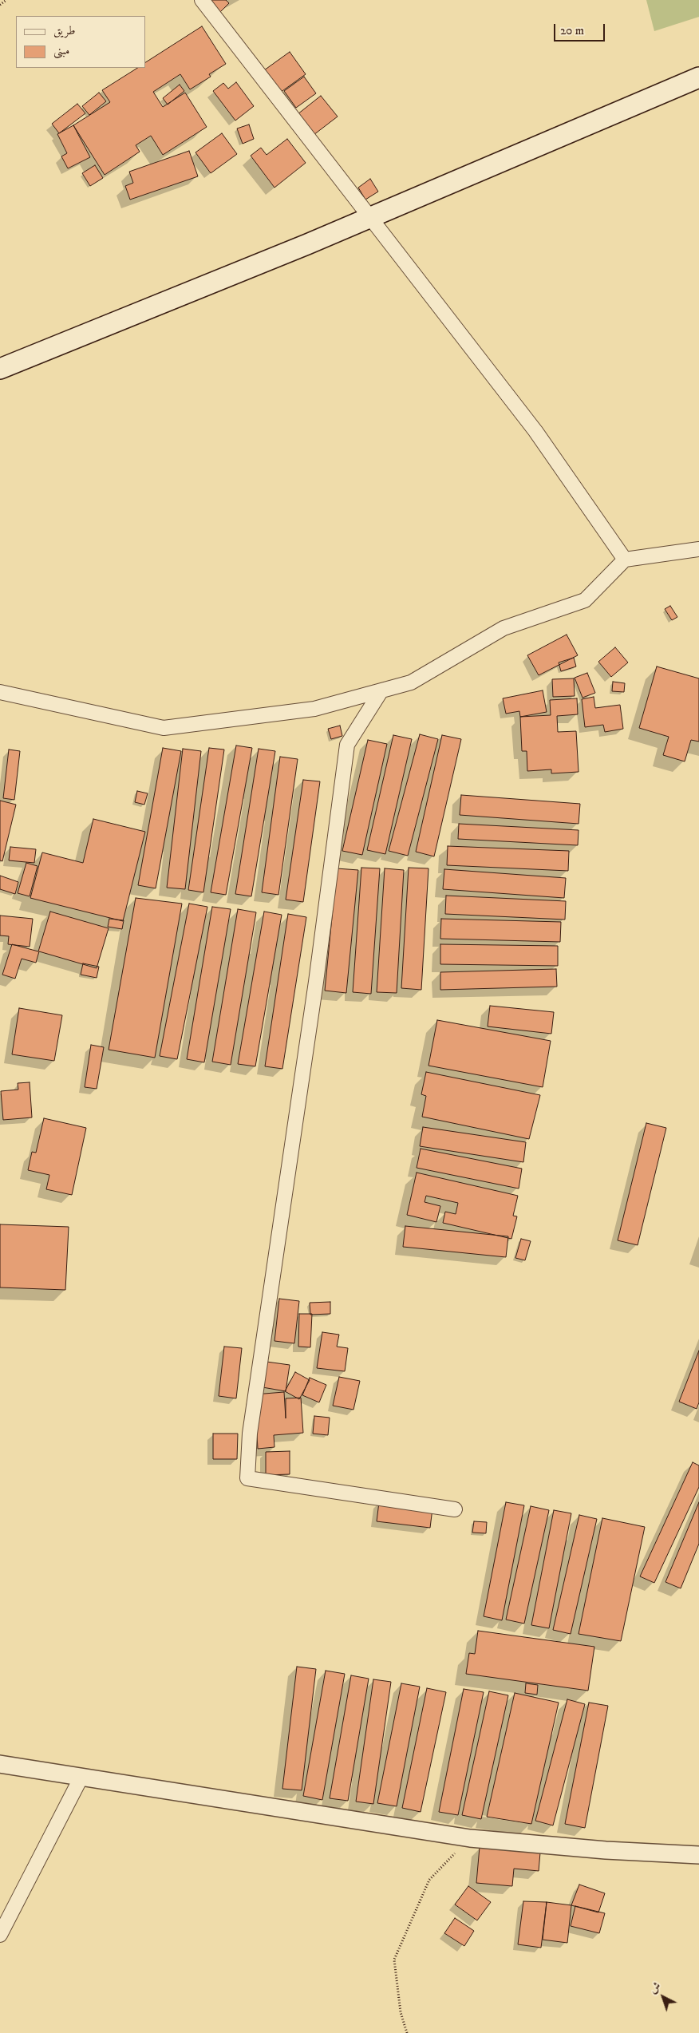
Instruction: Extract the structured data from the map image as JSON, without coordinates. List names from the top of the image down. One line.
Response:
{"legend":["طريق","مبنى"],"scale_bar":"20 m","north":"top left"}
